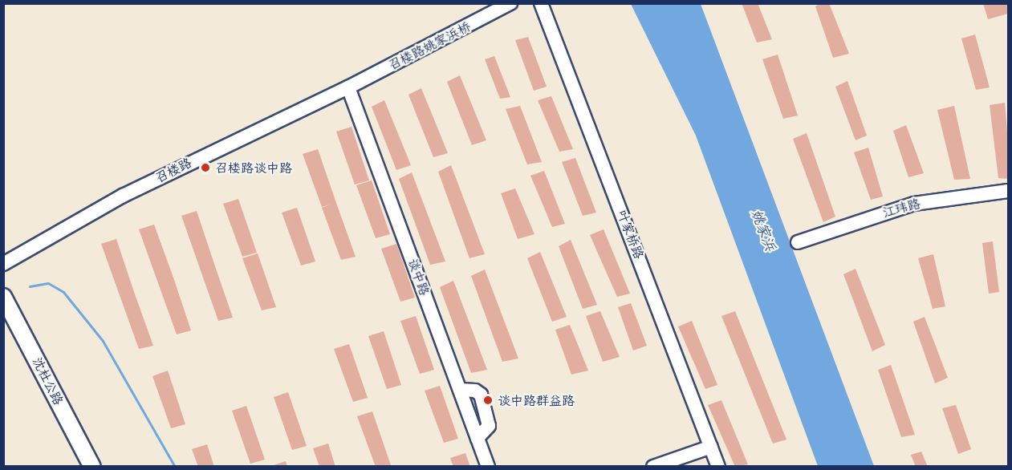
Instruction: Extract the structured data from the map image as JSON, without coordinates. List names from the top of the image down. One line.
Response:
{"streets":{"main road":["沈杜公路"],"street":["召楼路姚家浜桥","召楼路","江玮路","叶家桥路","谈中路"]},"crossings":[["召楼路姚家浜桥","召楼路"],["召楼路姚家浜桥","谈中路"],["召楼路","谈中路"]],"water":["姚家浜"],"places":["召楼路谈中路","谈中路群益路"]}
